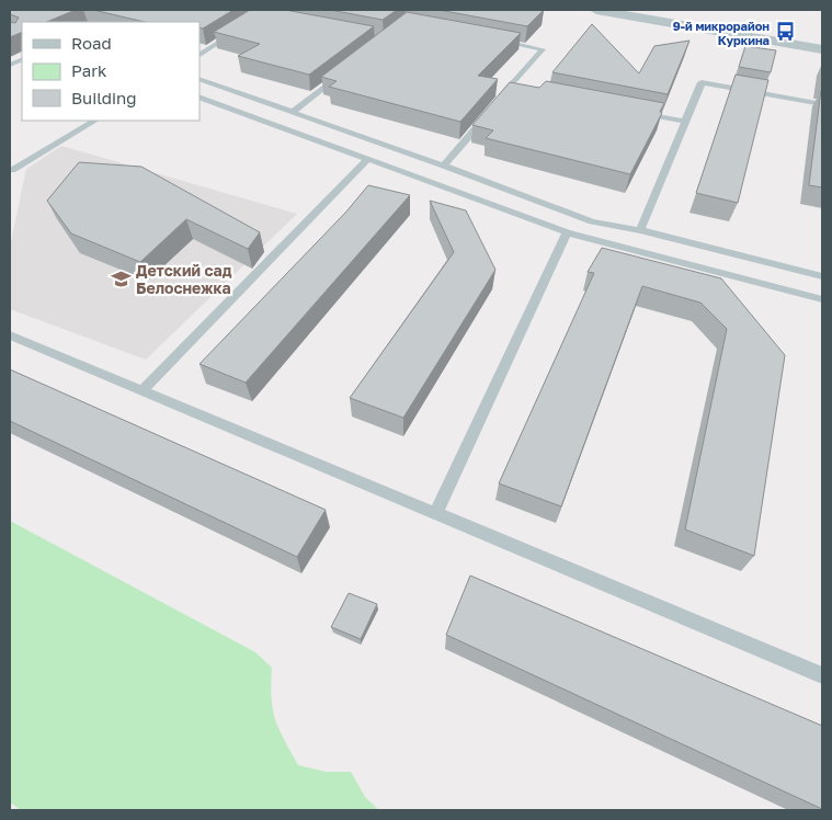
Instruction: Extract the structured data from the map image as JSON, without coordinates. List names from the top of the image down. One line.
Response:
{"places":{"bus stop":["9-й микрорайон Куркина"],"school or university":["Детский сад Белоснежка"]},"legend":["Road","Park","Building"]}
